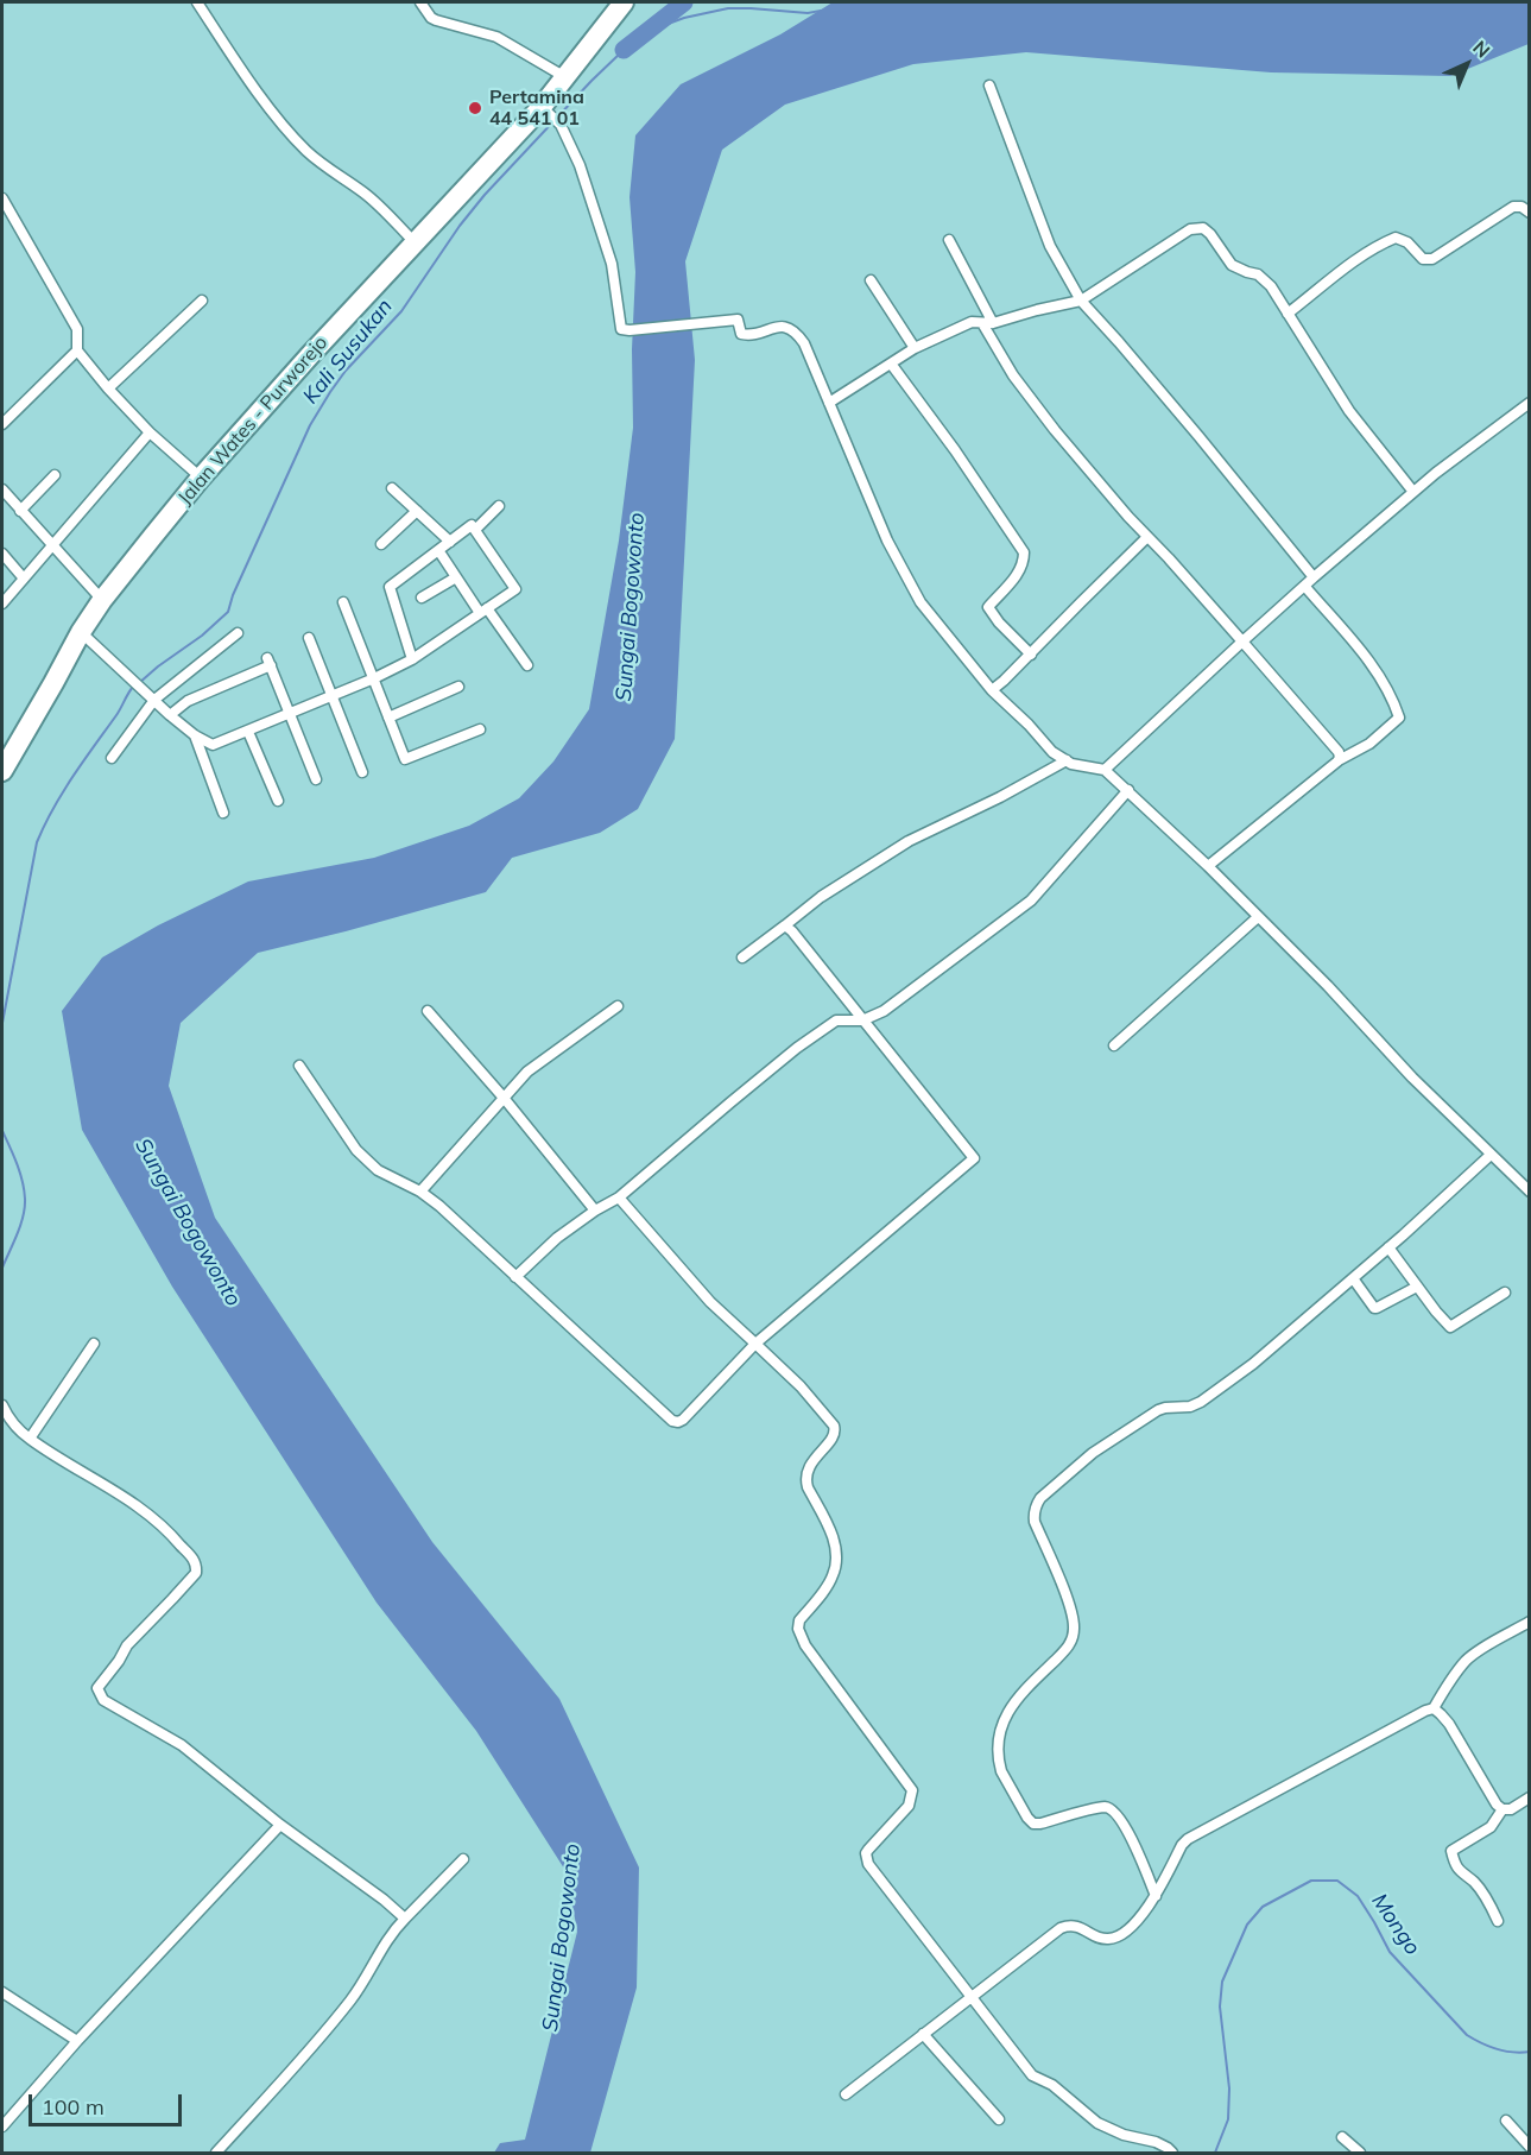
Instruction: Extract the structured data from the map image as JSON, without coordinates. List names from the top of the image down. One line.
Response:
{"streets":{"highway":["Jalan Wates - Purworejo"]},"water":["Kali Susukan","Sungai Bogowonto","Mongo"],"places":["Pertamina 44 541 01"],"scale_bar":"100 m","north":"top right"}
